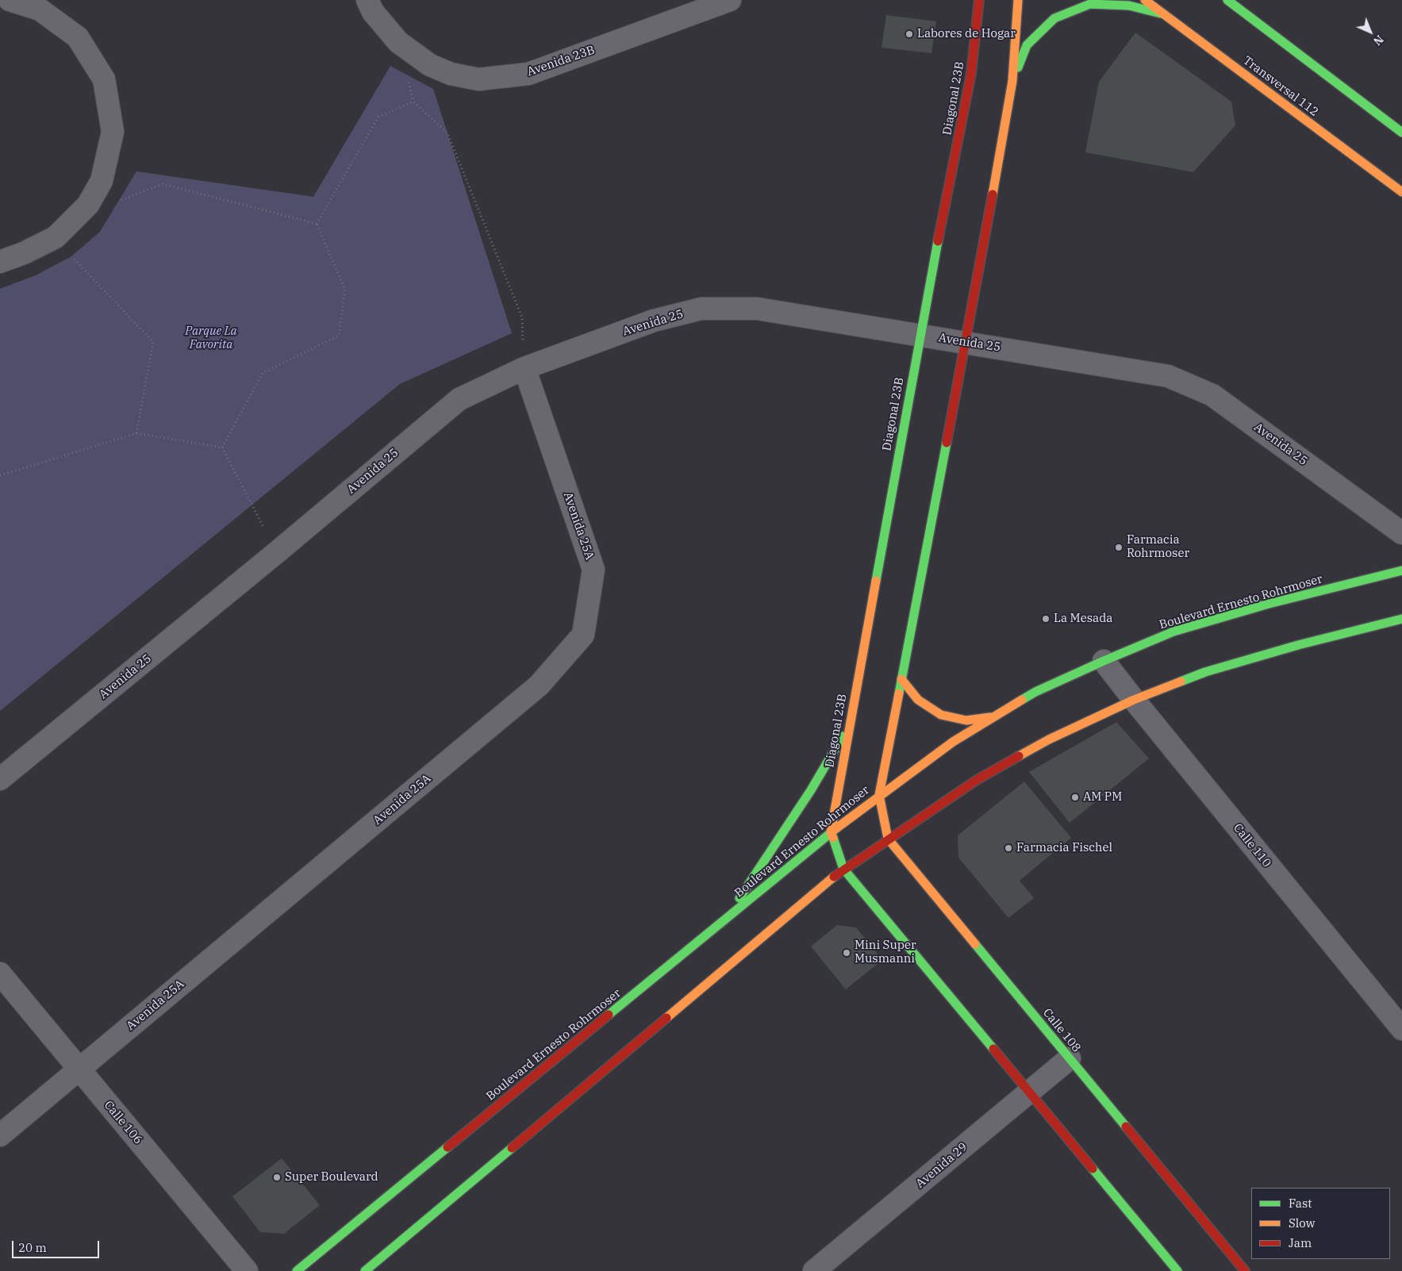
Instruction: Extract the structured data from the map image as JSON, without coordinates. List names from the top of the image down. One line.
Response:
{"streets":{"main road":["Transversal 112","Diagonal 23B","Boulevard Ernesto Rohrmoser","Calle 108"],"street":["Avenida 23B","Avenida 25","Avenida 25A","Calle 110","Calle 106","Avenida 29"]},"crossings":[["Diagonal 23B","Avenida 25"],["Diagonal 23B","Boulevard Ernesto Rohrmoser"],["Avenida 25","Avenida 25A"],["Avenida 25A","Calle 106"],["Boulevard Ernesto Rohrmoser","Calle 110"],["Boulevard Ernesto Rohrmoser","Calle 108"],["Calle 108","Avenida 29"]],"parks":["Parque La Favorita"],"places":["Labores de Hogar","Farmacia Rohrmoser","La Mesada","AM PM","Farmacia Fischel","Mini Super Musmanni","Super Boulevard"],"legend":["Fast","Slow","Jam"],"scale_bar":"20 m","north":"bottom right"}
